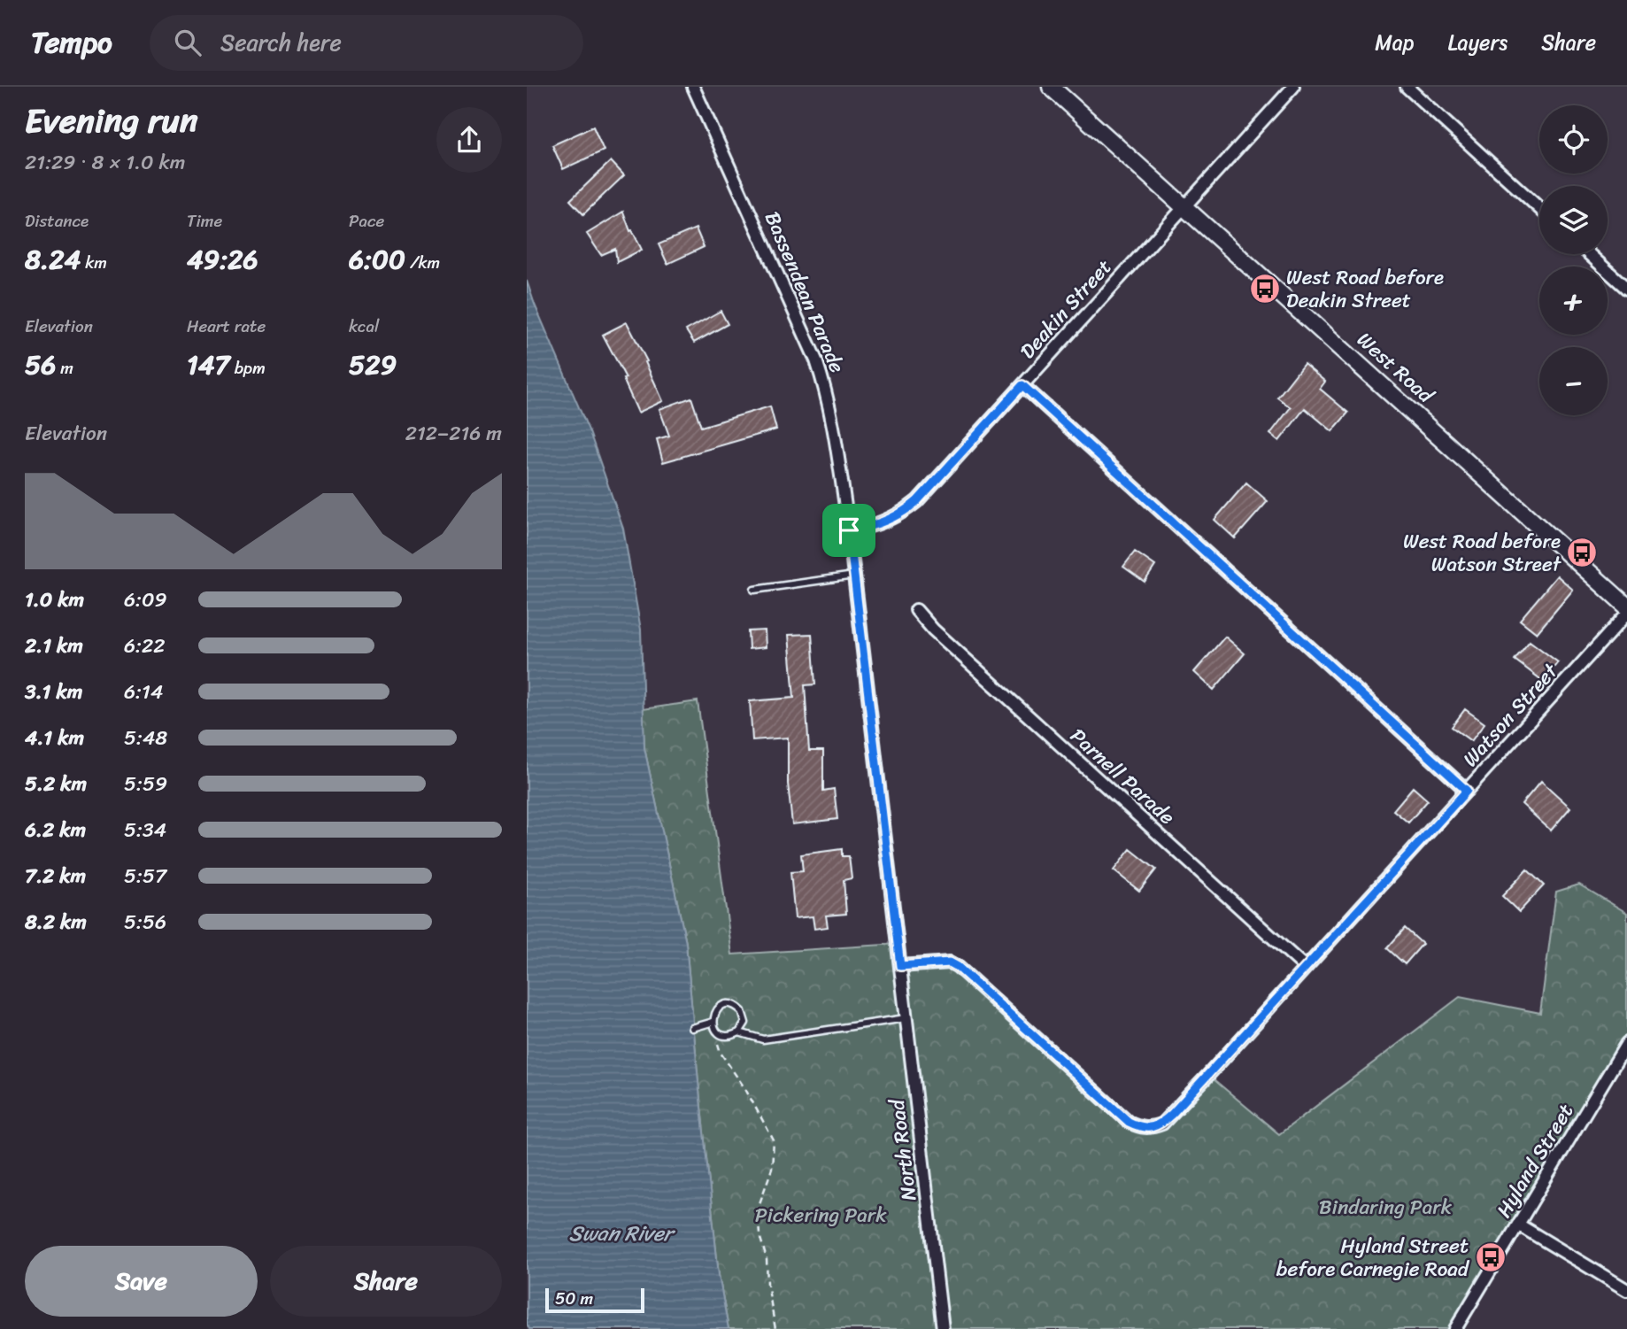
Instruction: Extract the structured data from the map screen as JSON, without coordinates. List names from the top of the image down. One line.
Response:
{"streets":{"street":["Bassendean Parade","Deakin Street","West Road","Watson Street","Parnell Parade","North Road","Hyland Street"]},"crossings":[["Bassendean Parade","Deakin Street"],["Bassendean Parade","Watson Street"],["Bassendean Parade","North Road"],["Deakin Street","West Road"],["Watson Street","Parnell Parade"],["Watson Street","North Road"]],"water":["Swan River"],"parks":["Bindaring Park","Pickering Park"],"places":{"bus stop":["West Road before Deakin Street","West Road before Watson Street","Hyland Street before Carnegie Road"]},"scale_bar":"50 m","page":{"header":"Tempo","search":"Search here","nav":["Map","Layers","Share"],"heading":["Evening run","21:29 · 8 × 1.0 km"],"map_buttons":["+","−"],"stats":[["Distance","8.24 km"],["Time","49:26"],["Pace","6:00 /km"],["Elevation","56 m"],["Heart rate","147 bpm"],["kcal","529"]],"chart":["Elevation","212–216 m"],"list":[{"name":"1.0 km","note":"6:09"},{"name":"2.1 km","note":"6:22"},{"name":"3.1 km","note":"6:14"},{"name":"4.1 km","note":"5:48"},{"name":"5.2 km","note":"5:59"},{"name":"6.2 km","note":"5:34"},{"name":"7.2 km","note":"5:57"},{"name":"8.2 km","note":"5:56"}],"buttons":["Save","Share"],"scale":"50 m"}}
